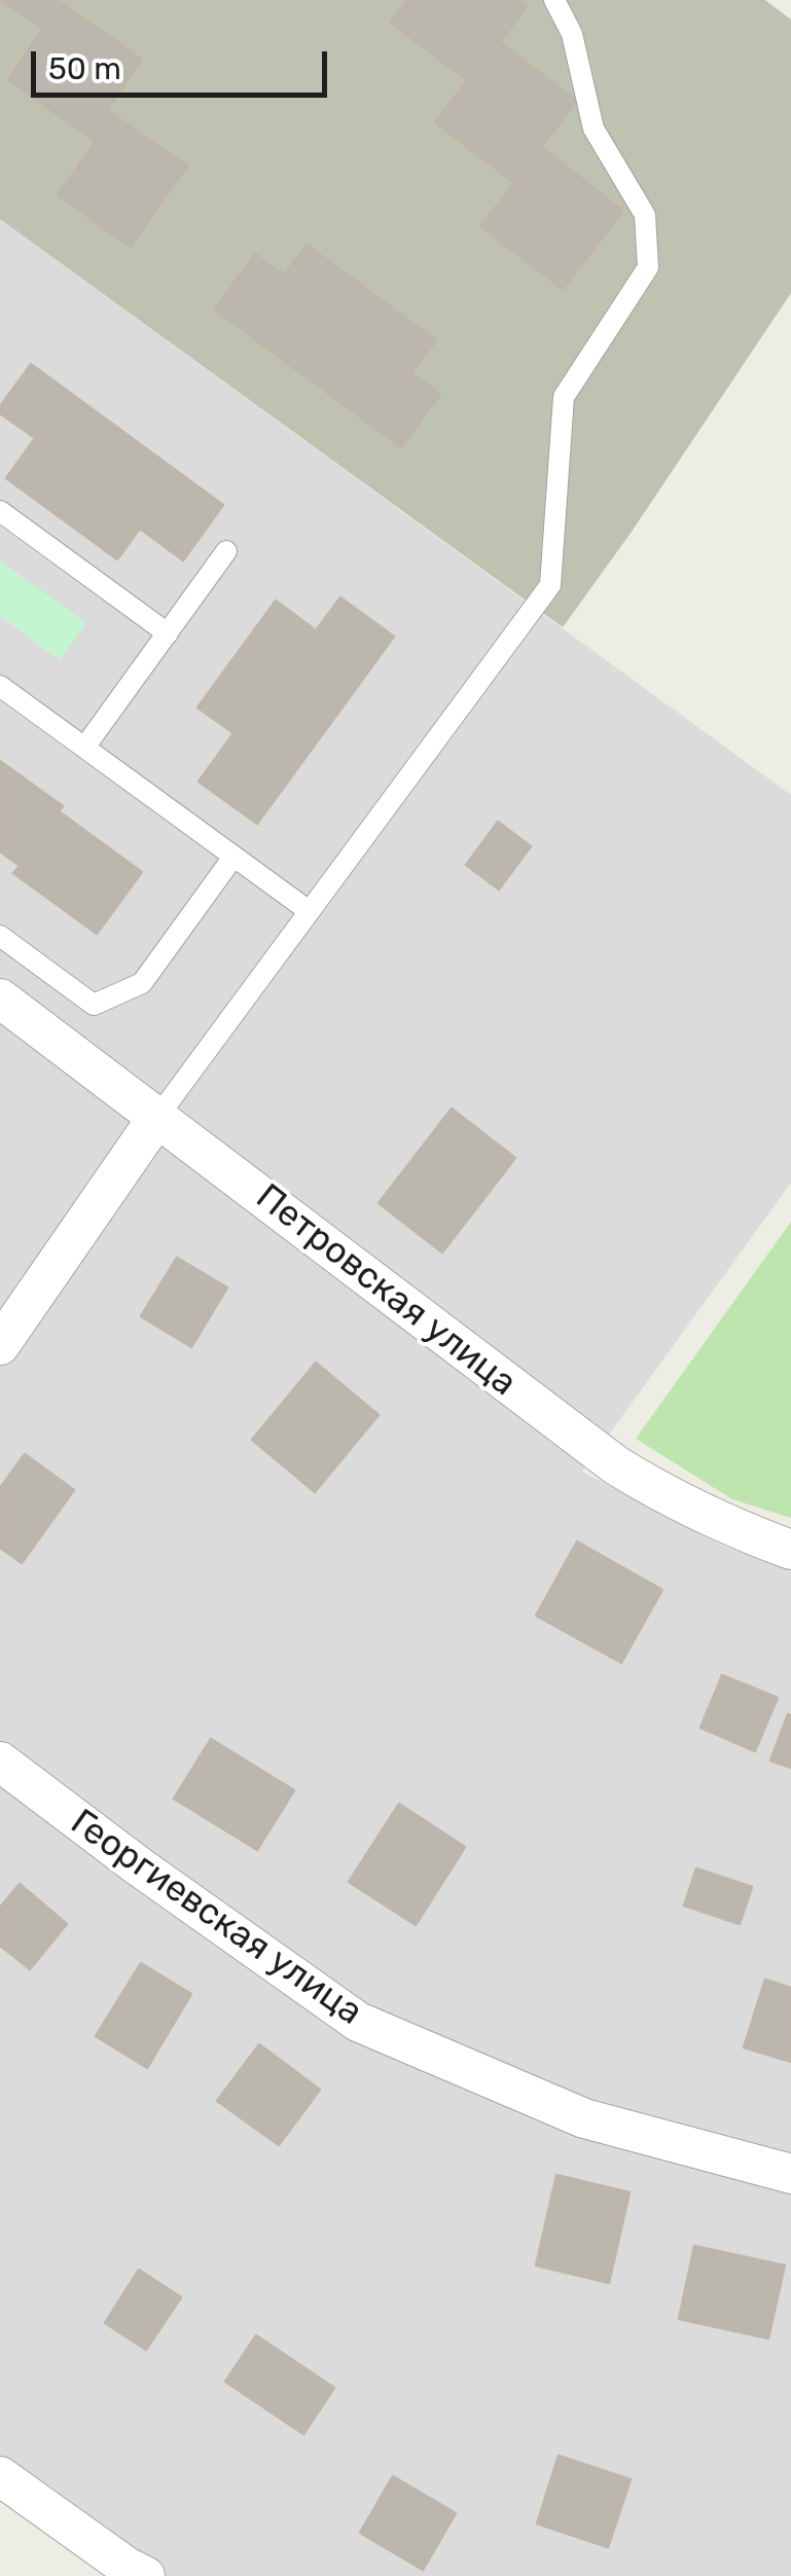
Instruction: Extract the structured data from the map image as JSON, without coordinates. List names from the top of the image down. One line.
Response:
{"streets":{"street":["Петровская улица","Георгиевская улица"]},"scale_bar":"50 m"}
